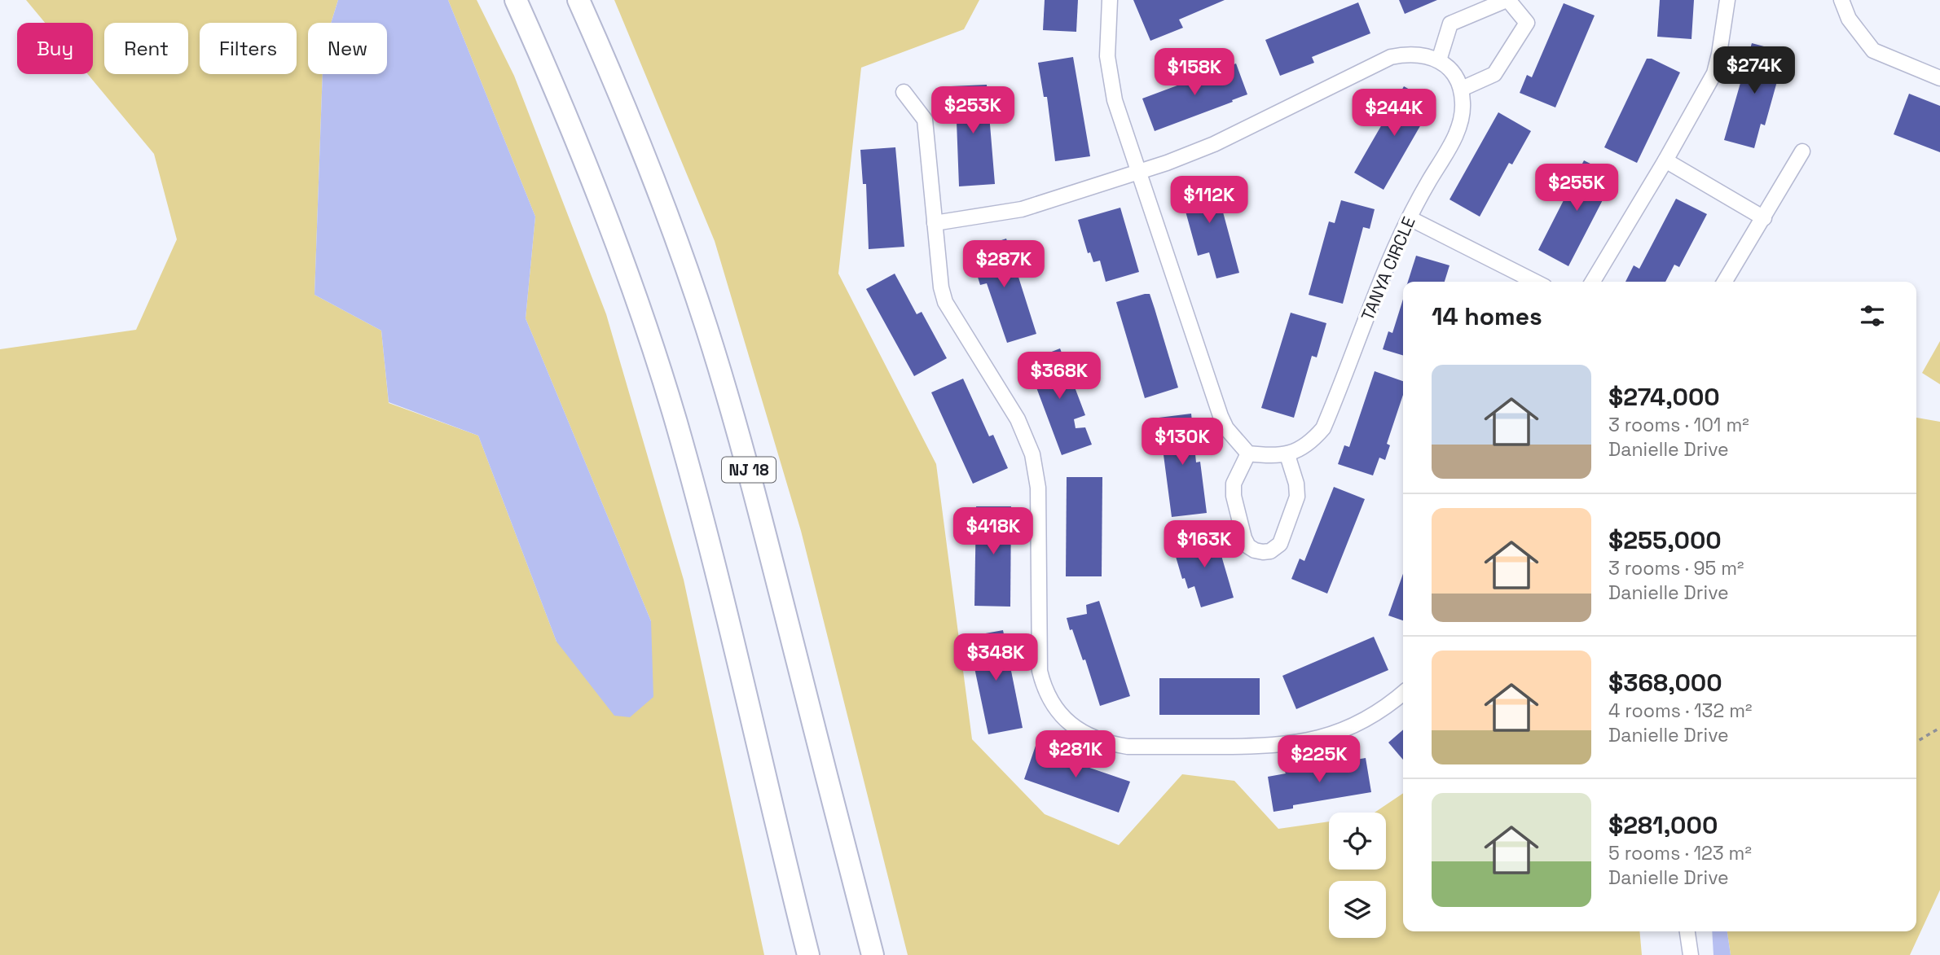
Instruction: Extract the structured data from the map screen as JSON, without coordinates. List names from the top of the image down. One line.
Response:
{"streets":{"highway":["NJ 18"],"street":["TANYA CIRCLE"]},"page":{"chip":["Buy","Rent","Filters","New"],"price":["$274K","$158K","$253K","$244K","$255K","$112K","$287K","$368K","$130K","$418K","$163K","$348K","$281K","$225K"],"heading":"14 homes","list":[{"name":"$274,000","note":"3 rooms · 101 m² · Danielle Drive"},{"name":"$255,000","note":"3 rooms · 95 m² · Danielle Drive"},{"name":"$368,000","note":"4 rooms · 132 m² · Danielle Drive"},{"name":"$281,000","note":"5 rooms · 123 m² · Danielle Drive"}]}}
